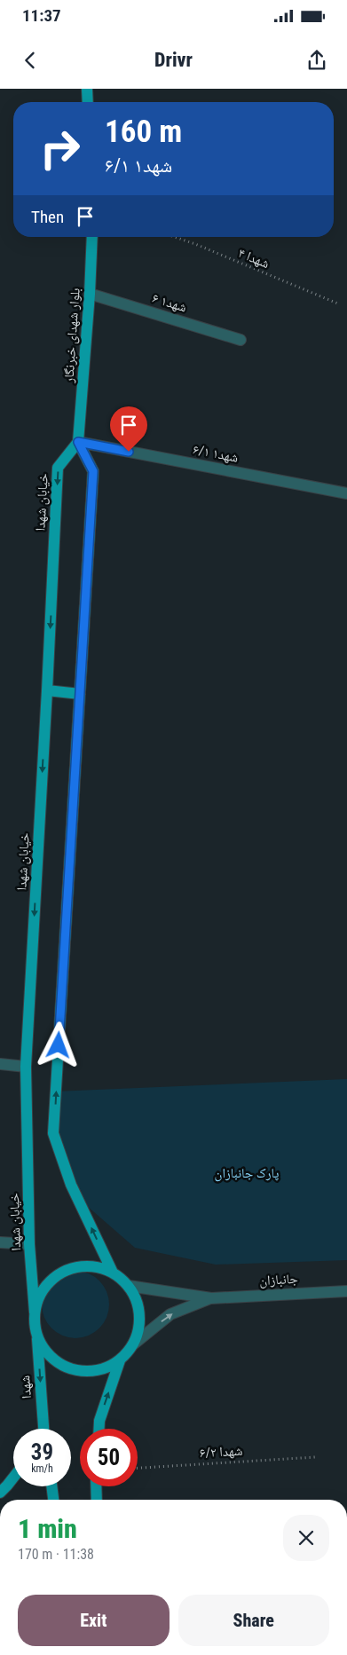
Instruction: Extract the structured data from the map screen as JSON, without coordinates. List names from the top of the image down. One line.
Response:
{"streets":{"main road":["بلوار شهدای خبرنگار","خیابان شهدا","شهدا"],"street":["شهد۱ ۶","شهد۱ ۶/۱","جانبازان"],"path":["شهدا ۴","شهدا ۶/۲"]},"crossings":[["شهد۱ ۶","بلوار شهدای خبرنگار"],["بلوار شهدای خبرنگار","شهد۱ ۶/۱"],["بلوار شهدای خبرنگار","خیابان شهدا"],["شهد۱ ۶/۱","خیابان شهدا"],["خیابان شهدا","شهدا"]],"parks":["پارک جانبازان"],"page":{"status":"11:37","header":"Drivr","turn":["160 m","شهد۱ ۶/۱"],"then":"Then","speed":"39 km/h","limit":"50","heading":["1 min","170 m · 11:38"],"buttons":["Exit","Share"]}}
